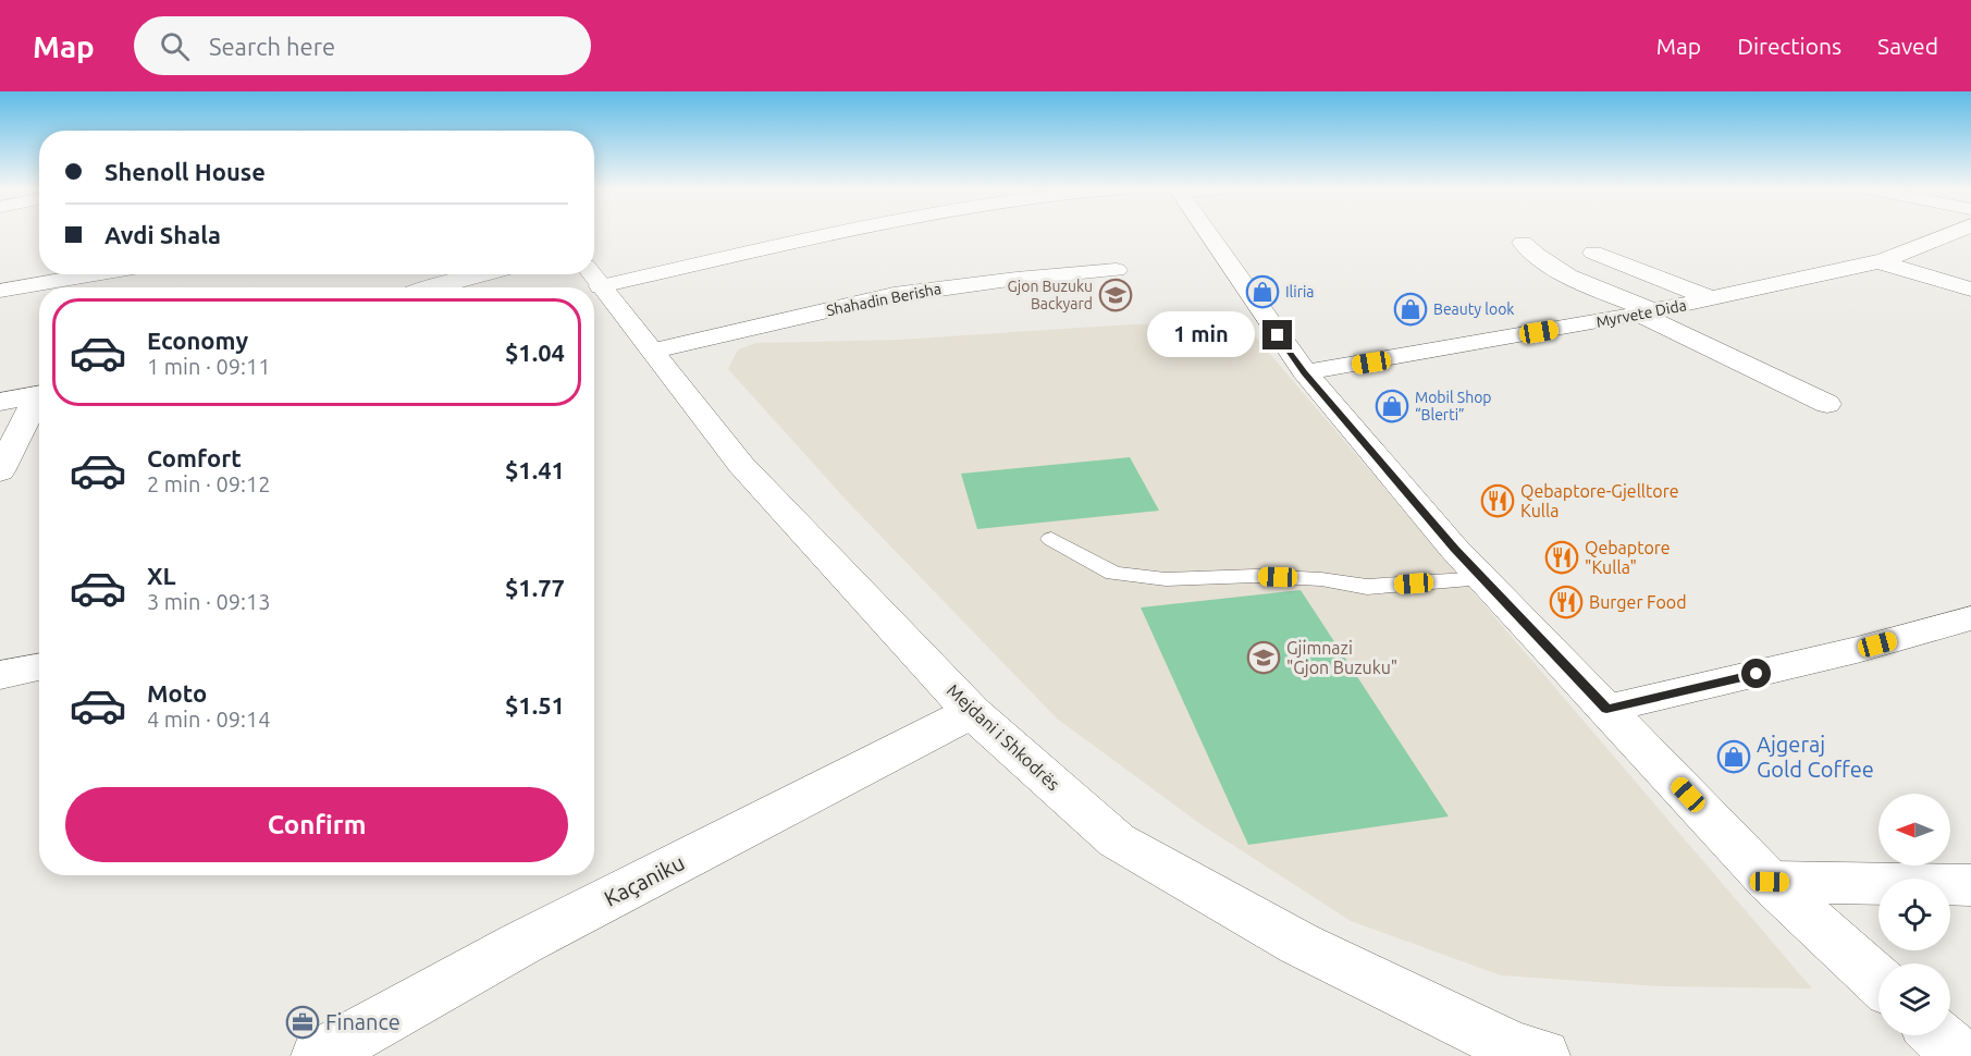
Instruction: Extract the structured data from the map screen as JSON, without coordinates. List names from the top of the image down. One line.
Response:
{"streets":{"street":["Shahadin Berisha","Myrvete Dida","Mejdani i Shkodrës","Kaçaniku"]},"crossings":[["Shahadin Berisha","Mejdani i Shkodrës"],["Mejdani i Shkodrës","Kaçaniku"]],"places":{"shop":["Iliria","Beauty look","Mobil Shop “Blerti”","Ajgeraj Gold Coffee"],"school or university":["Gjon Buzuku Backyard","Gjimnazi \"Gjon Buzuku\""],"restaurant":["Qebaptore-Gjelltore Kulla","Qebaptore \"Kulla\"","Burger Food"],"office":["Finance"]},"north":"left","page":{"header":"Map","search":"Search here","nav":["Map","Directions","Saved"],"banner":["Shenoll House","Avdi Shala"],"list":[{"name":"Economy","note":"1 min · 09:11","value":"$1.04"},{"name":"Comfort","note":"2 min · 09:12","value":"$1.41"},{"name":"XL","note":"3 min · 09:13","value":"$1.77"},{"name":"Moto","note":"4 min · 09:14","value":"$1.51"}],"bubble":"1 min","buttons":"Confirm"}}
